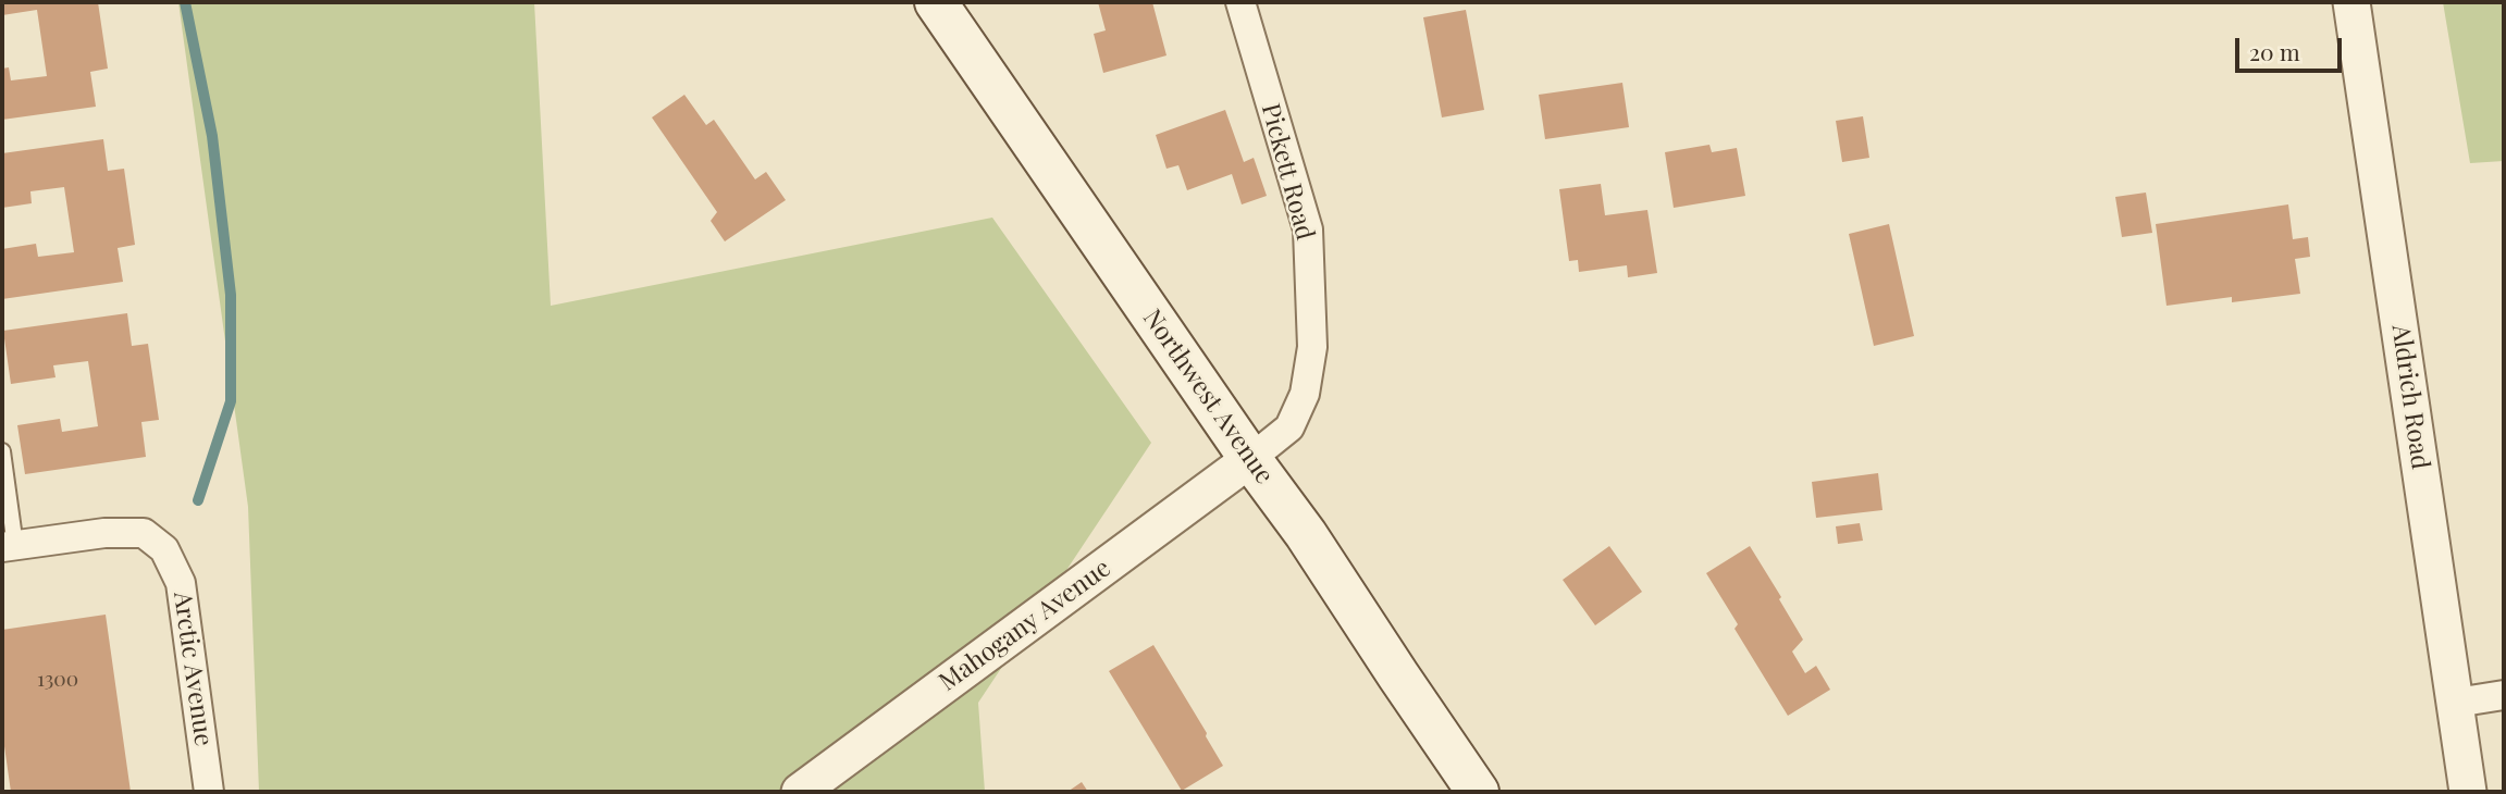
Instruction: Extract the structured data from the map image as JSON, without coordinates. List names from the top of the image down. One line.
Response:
{"streets":{"main road":["Northwest Avenue"],"street":["Pickett Road","Aldrich Road","Mahogany Avenue","Arctic Avenue"]},"crossings":[["Pickett Road","Northwest Avenue"],["Pickett Road","Mahogany Avenue"],["Northwest Avenue","Mahogany Avenue"]],"house_numbers":["1300"],"scale_bar":"20 m"}
